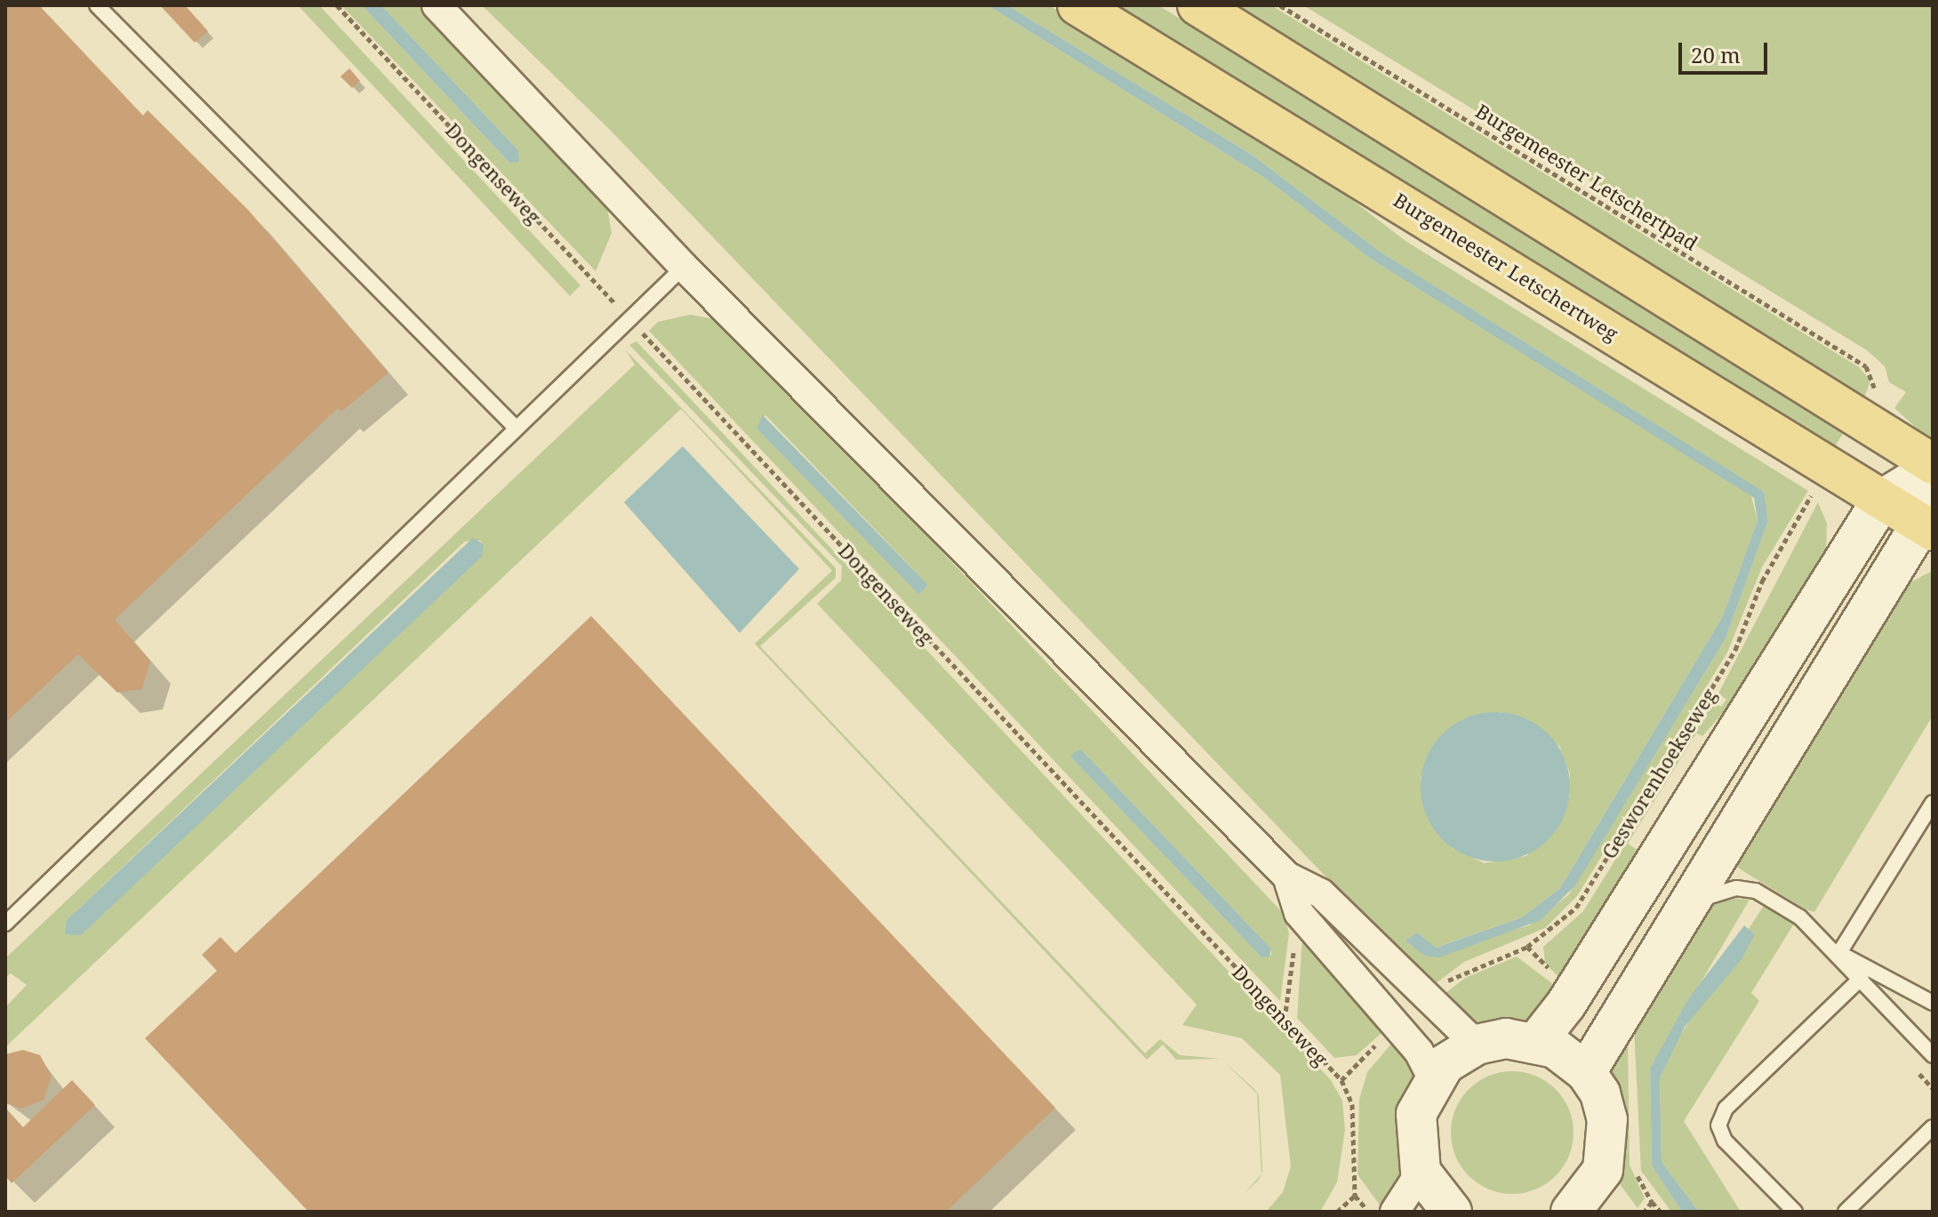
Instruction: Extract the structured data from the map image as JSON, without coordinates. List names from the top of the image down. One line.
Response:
{"streets":{"main road":["Burgemeester Letschertweg"],"path":["Dongenseweg","Burgemeester Letschertpad","Gesworenhoekseweg"]},"crossings":[["Burgemeester Letschertweg","Gesworenhoekseweg"]],"scale_bar":"20 m"}
